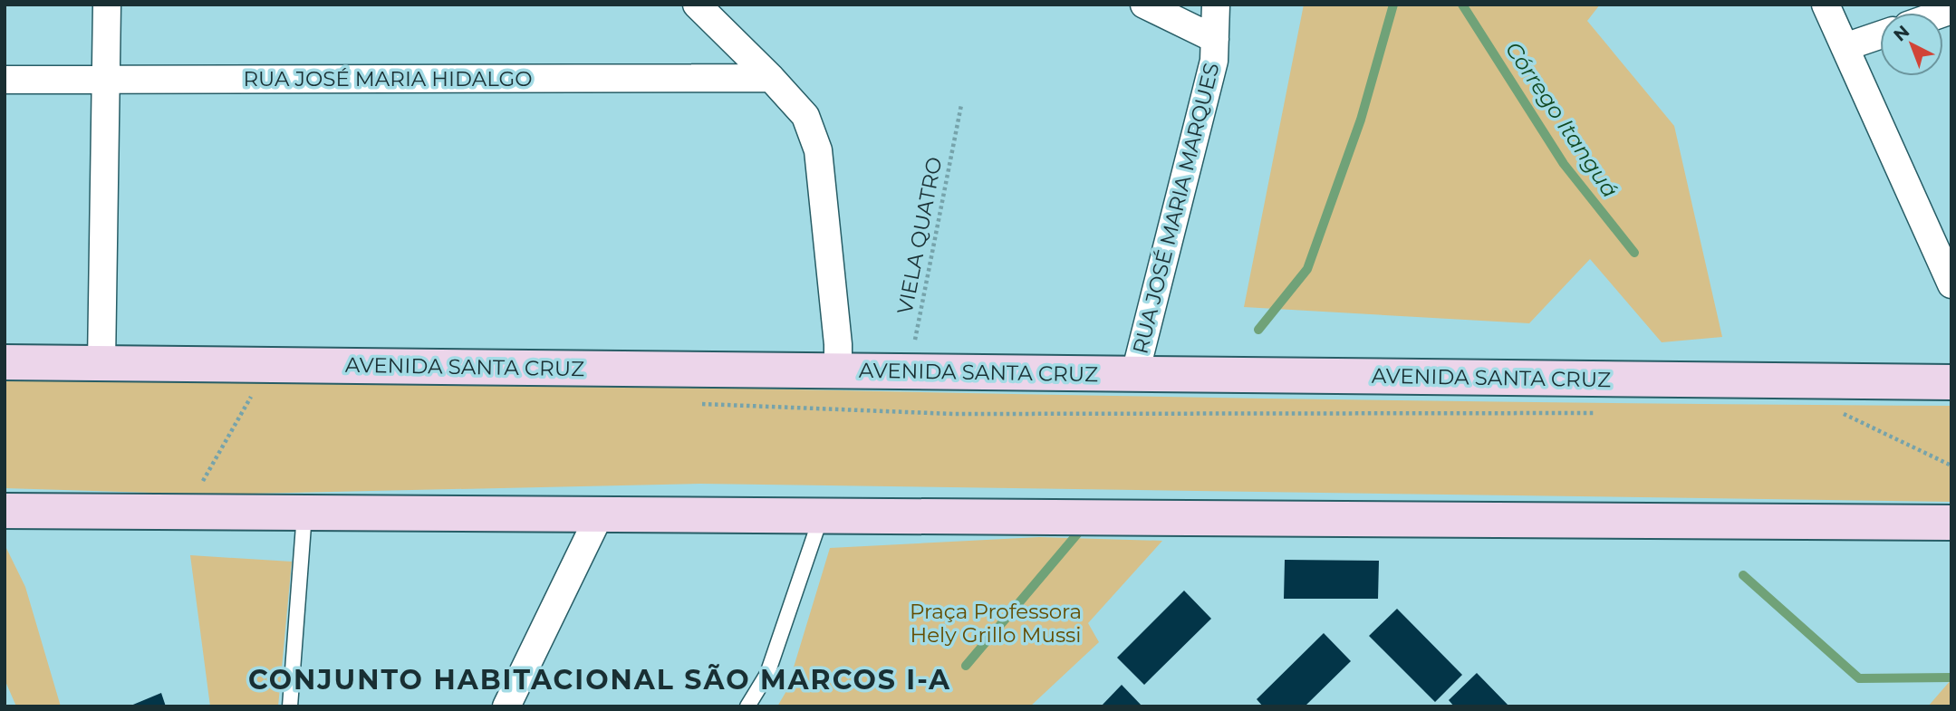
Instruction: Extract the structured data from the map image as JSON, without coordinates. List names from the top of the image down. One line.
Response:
{"streets":{"main road":["AVENIDA SANTA CRUZ"],"street":["RUA JOSÉ MARIA HIDALGO","RUA JOSÉ MARIA MARQUES"],"path":["VIELA QUATRO"]},"crossings":[["RUA JOSÉ MARIA MARQUES","AVENIDA SANTA CRUZ"],["VIELA QUATRO","AVENIDA SANTA CRUZ"]],"districts":["CONJUNTO HABITACIONAL SÃO MARCOS I-A"],"water":["Córrego Itanguá"],"parks":["Praça Professora Hely Grillo Mussi"],"north":"top left"}
